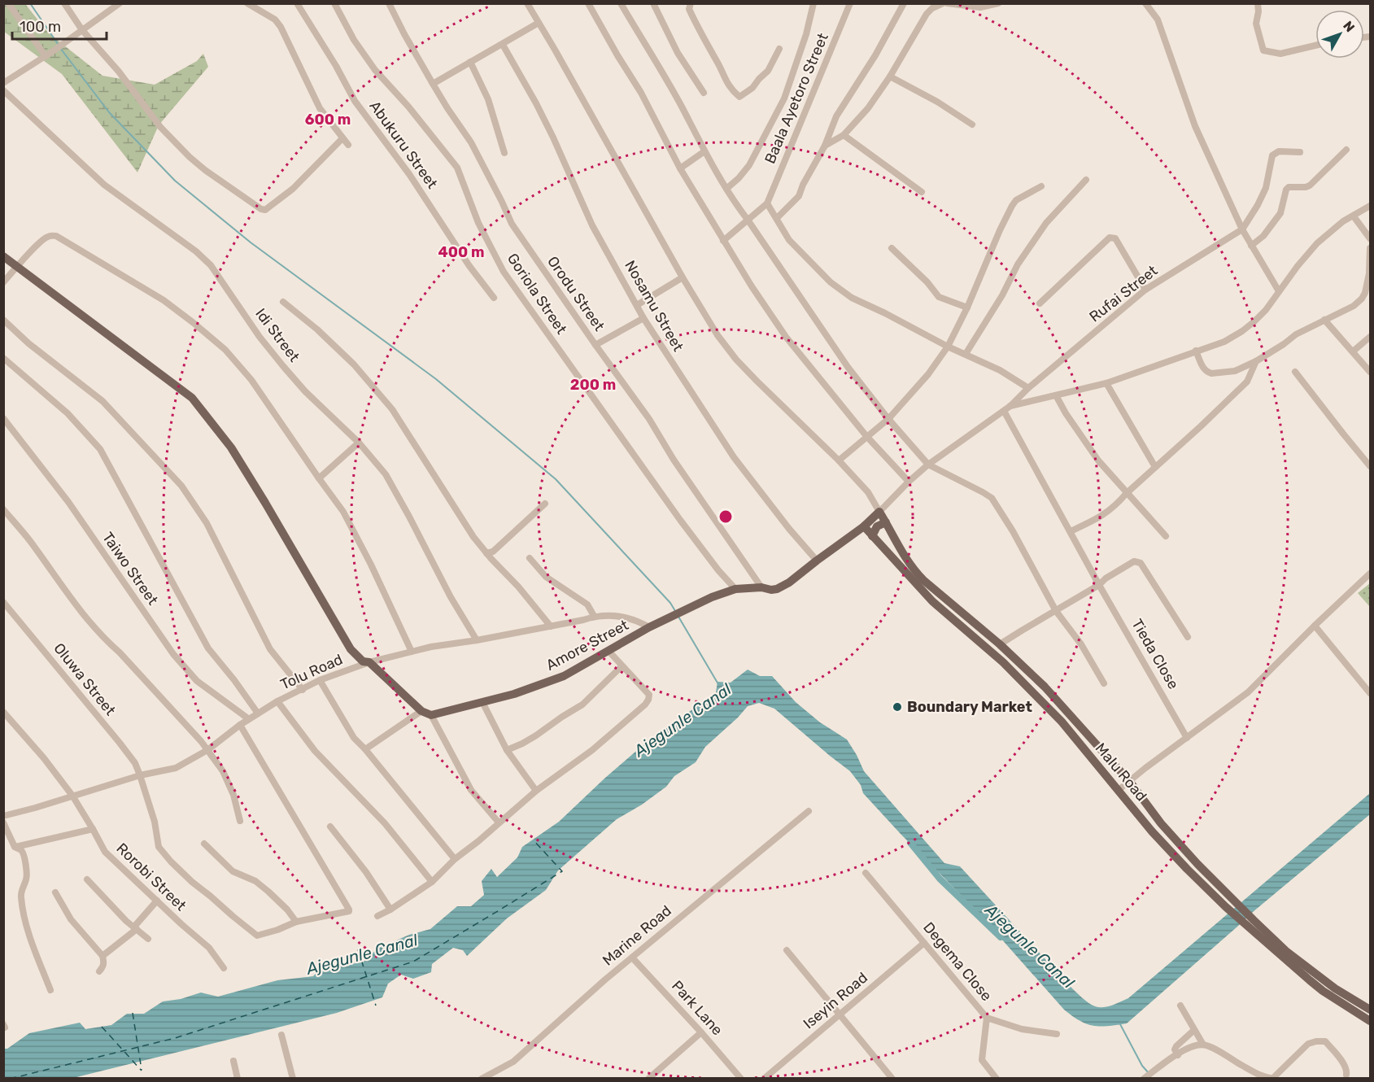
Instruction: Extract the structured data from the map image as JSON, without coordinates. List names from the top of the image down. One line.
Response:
{"streets":{"main road":["Amore Street","Malu Road"],"street":["Baala Ayetoro Street","Abukuru Street","Goriola Street","Orodu Street","Rufai Street","Nosamu Street","Idi Street","Taiwo Street","Tieda Close","Tolu Road","Oluwa Street","Rorobi Street","Marine Road","Degema Close","Iseyin Road","Park Lane"]},"crossings":[["Goriola Street","Amore Street"],["Orodu Street","Amore Street"],["Rufai Street","Amore Street"],["Rufai Street","Tieda Close"],["Rufai Street","Malu Road"],["Nosamu Street","Amore Street"],["Idi Street","Tolu Road"],["Taiwo Street","Tolu Road"],["Amore Street","Tolu Road"],["Amore Street","Malu Road"],["Tolu Road","Oluwa Street"],["Tolu Road","Rorobi Street"],["Marine Road","Park Lane"],["Degema Close","Iseyin Road"]],"water":["Ajegunle Canal"],"places":["Boundary Market"],"scale_bar":"100 m","north":"top right","rings":["600 m","400 m","200 m"]}
